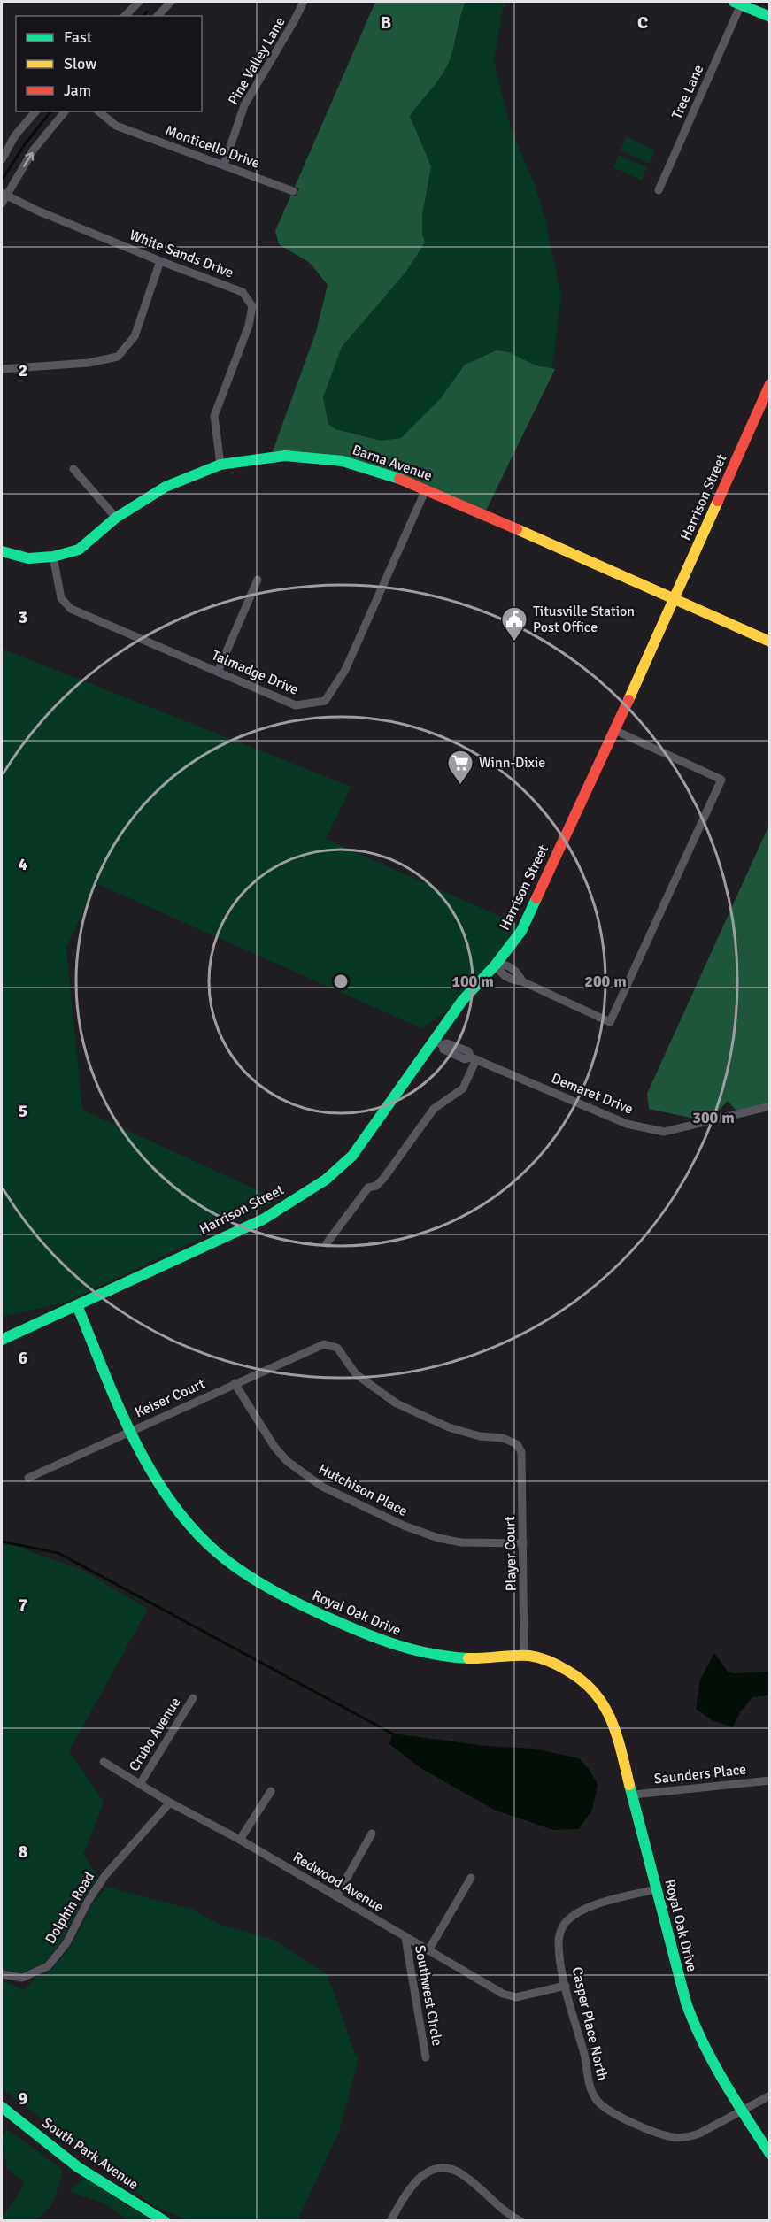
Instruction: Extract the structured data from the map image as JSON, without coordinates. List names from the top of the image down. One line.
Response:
{"streets":{"street":["Pine Valley Lane","Tree Lane","Monticello Drive","White Sands Drive","Barna Avenue","Harrison Street","Talmadge Drive","Demaret Drive","Keiser Court","Hutchison Place","Player Court","Royal Oak Drive","Crubo Avenue","Saunders Place","Redwood Avenue","Dolphin Road","Southwest Circle","Casper Place North","South Park Avenue"]},"crossings":[["Pine Valley Lane","Monticello Drive"],["White Sands Drive","Barna Avenue"],["Barna Avenue","Harrison Street"],["Barna Avenue","Talmadge Drive"],["Harrison Street","Demaret Drive"],["Harrison Street","Royal Oak Drive"],["Keiser Court","Hutchison Place"],["Keiser Court","Player Court"],["Keiser Court","Royal Oak Drive"],["Hutchison Place","Player Court"],["Player Court","Royal Oak Drive"],["Royal Oak Drive","Saunders Place"],["Royal Oak Drive","Casper Place North"],["Crubo Avenue","Redwood Avenue"],["Redwood Avenue","Dolphin Road"],["Redwood Avenue","Southwest Circle"],["Redwood Avenue","Casper Place North"]],"places":{"public building":["Titusville Station Post Office"],"supermarket":["Winn-Dixie"]},"legend":["Fast","Slow","Jam"],"grid":{"columns":["B","C"],"rows":["2","3","4","5","6","7","8","9"]},"rings":["100 m","200 m","300 m"]}
